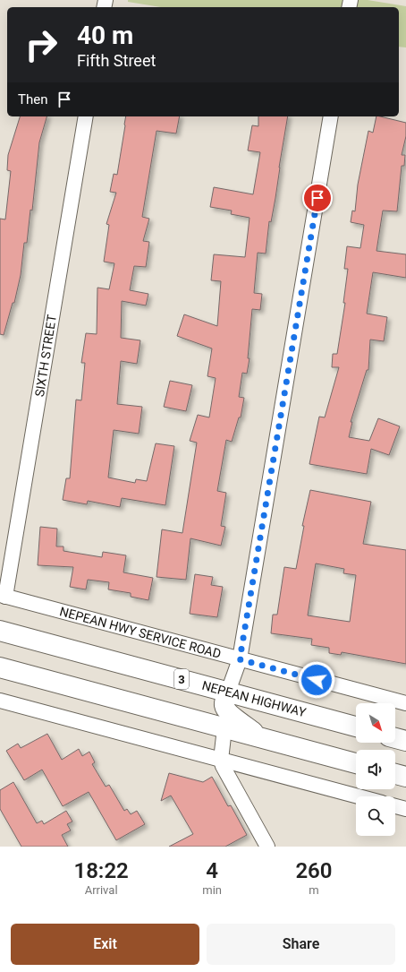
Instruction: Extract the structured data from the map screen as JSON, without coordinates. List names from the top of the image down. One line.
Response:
{"streets":{"highway":["3","NEPEAN HIGHWAY"],"street":["SIXTH STREET","NEPEAN HWY SERVICE ROAD"]},"crossings":[["SIXTH STREET","NEPEAN HWY SERVICE ROAD"]],"north":"bottom right","page":{"turn":["40 m","Fifth Street"],"then":"Then","eta":["18:22","Arrival","4","min","260","m"],"buttons":["Exit","Share"]}}
